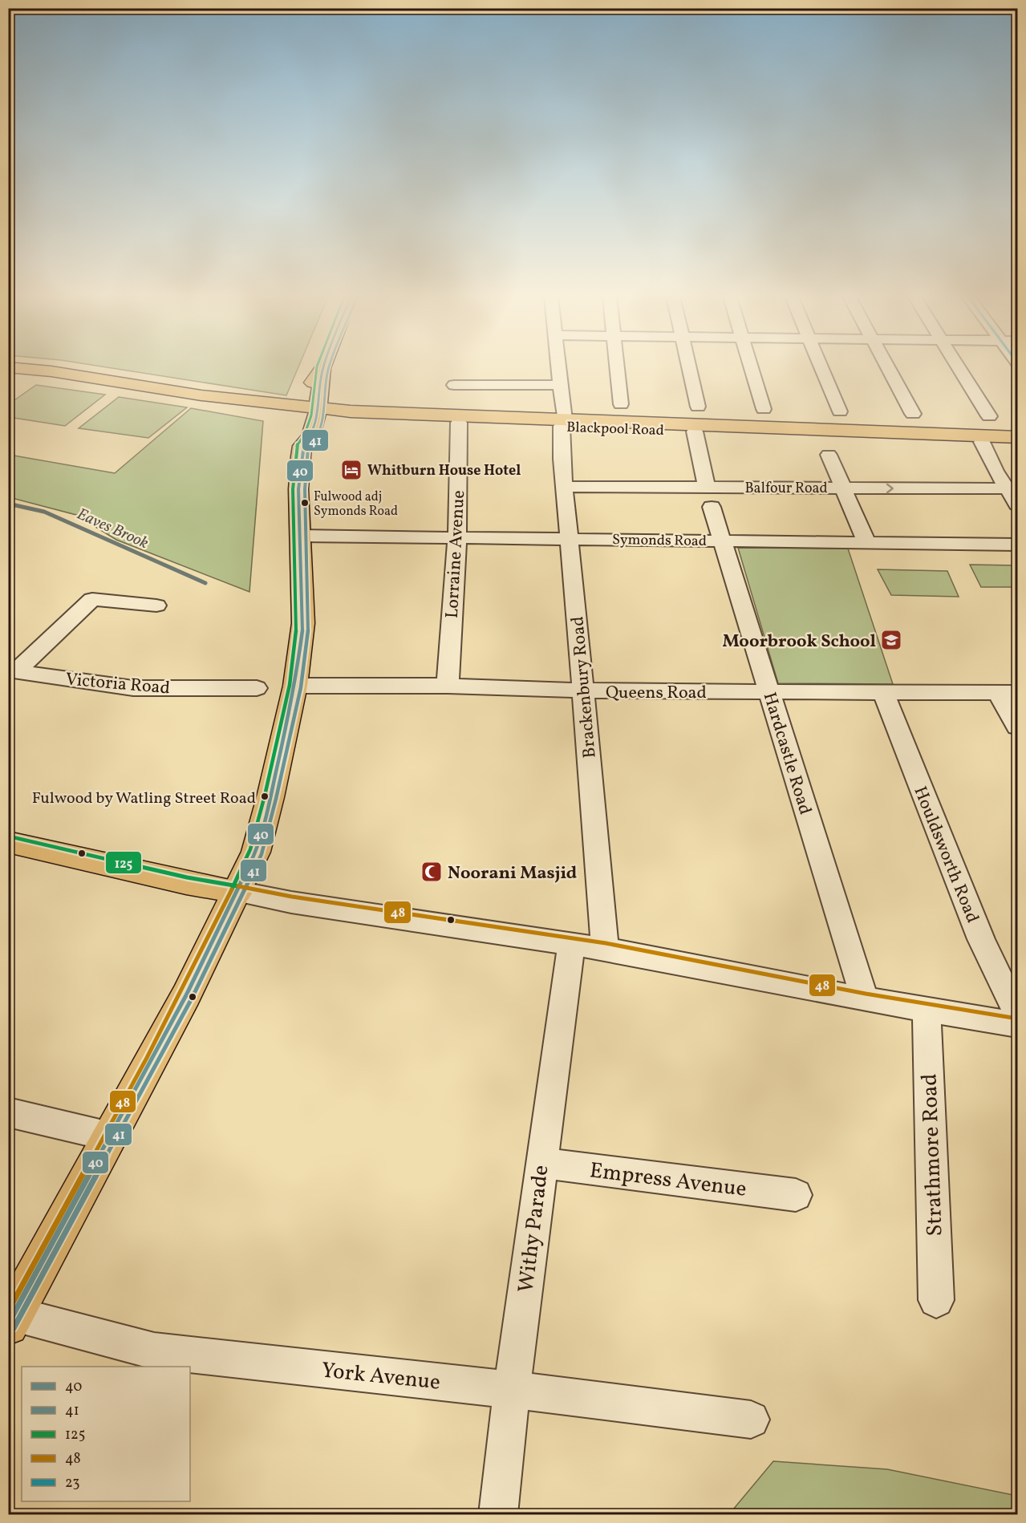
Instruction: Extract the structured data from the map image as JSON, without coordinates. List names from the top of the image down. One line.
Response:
{"streets":{"main road":["Blackpool Road"],"street":["Balfour Road","Symonds Road","Lorraine Avenue","Victoria Road","Brackenbury Road","Queens Road","Hardcastle Road","Houldsworth Road","Strathmore Road","Empress Avenue","Withy Parade","York Avenue"]},"crossings":[["Blackpool Road","Lorraine Avenue"],["Blackpool Road","Brackenbury Road"],["Blackpool Road","Hardcastle Road"],["Balfour Road","Brackenbury Road"],["Balfour Road","Hardcastle Road"],["Symonds Road","Lorraine Avenue"],["Symonds Road","Brackenbury Road"],["Symonds Road","Hardcastle Road"],["Lorraine Avenue","Queens Road"],["Brackenbury Road","Queens Road"],["Queens Road","Hardcastle Road"],["Queens Road","Houldsworth Road"],["Empress Avenue","Withy Parade"],["Withy Parade","York Avenue"]],"one_way":["Balfour Road"],"water":["Eaves Brook"],"places":{"hotel":["Whitburn House Hotel"],"other":["Fulwood adj Symonds Road","Fulwood by Watling Street Road"],"school or university":["Moorbrook School"],"mosque":["Noorani Masjid"]},"lines":["transit line 40","transit line 41","transit line 125","transit line 48"],"legend":["40","41","125","48","23"]}
